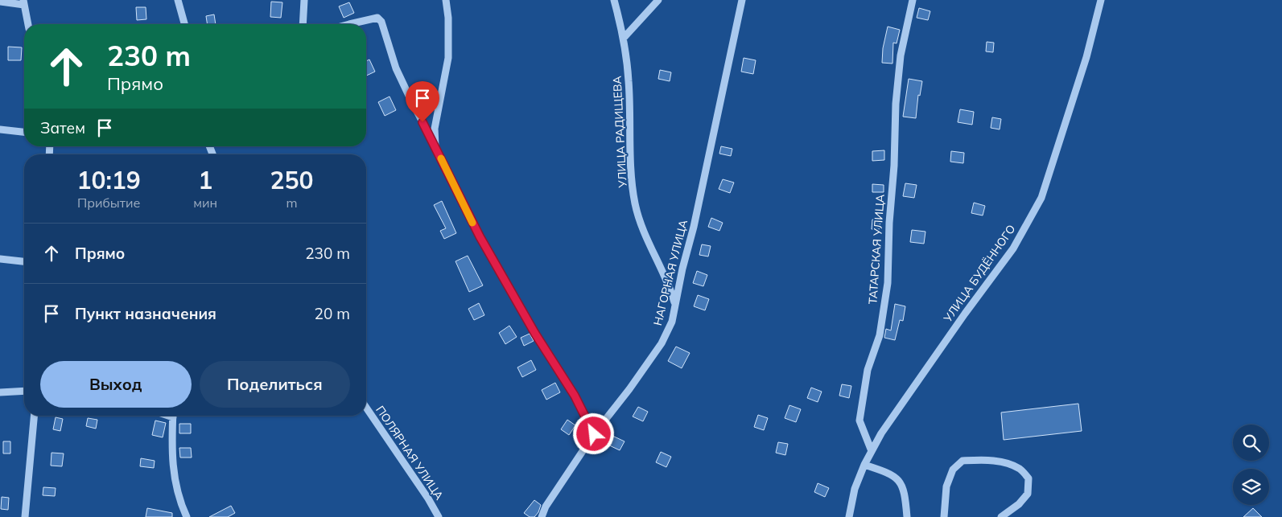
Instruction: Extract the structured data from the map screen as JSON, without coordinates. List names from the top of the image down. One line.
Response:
{"streets":{"street":["УЛИЦА РАДИЩЕВА","ТАТАРСКАЯ УЛИЦА","НАГОРНАЯ УЛИЦА","УЛИЦА БУДЁННОГО","ПОЛЯРНАЯ УЛИЦА"]},"crossings":[["УЛИЦА РАДИЩЕВА","НАГОРНАЯ УЛИЦА"],["ТАТАРСКАЯ УЛИЦА","УЛИЦА БУДЁННОГО"]],"page":{"turn":["230 m","Прямо"],"then":"Затем","eta":["10:19","Прибытие","1","мин","250","m"],"list":[{"name":"Прямо","value":"230 m"},{"name":"Пункт назначения","value":"20 m"}],"buttons":["Выход","Поделиться"]}}
